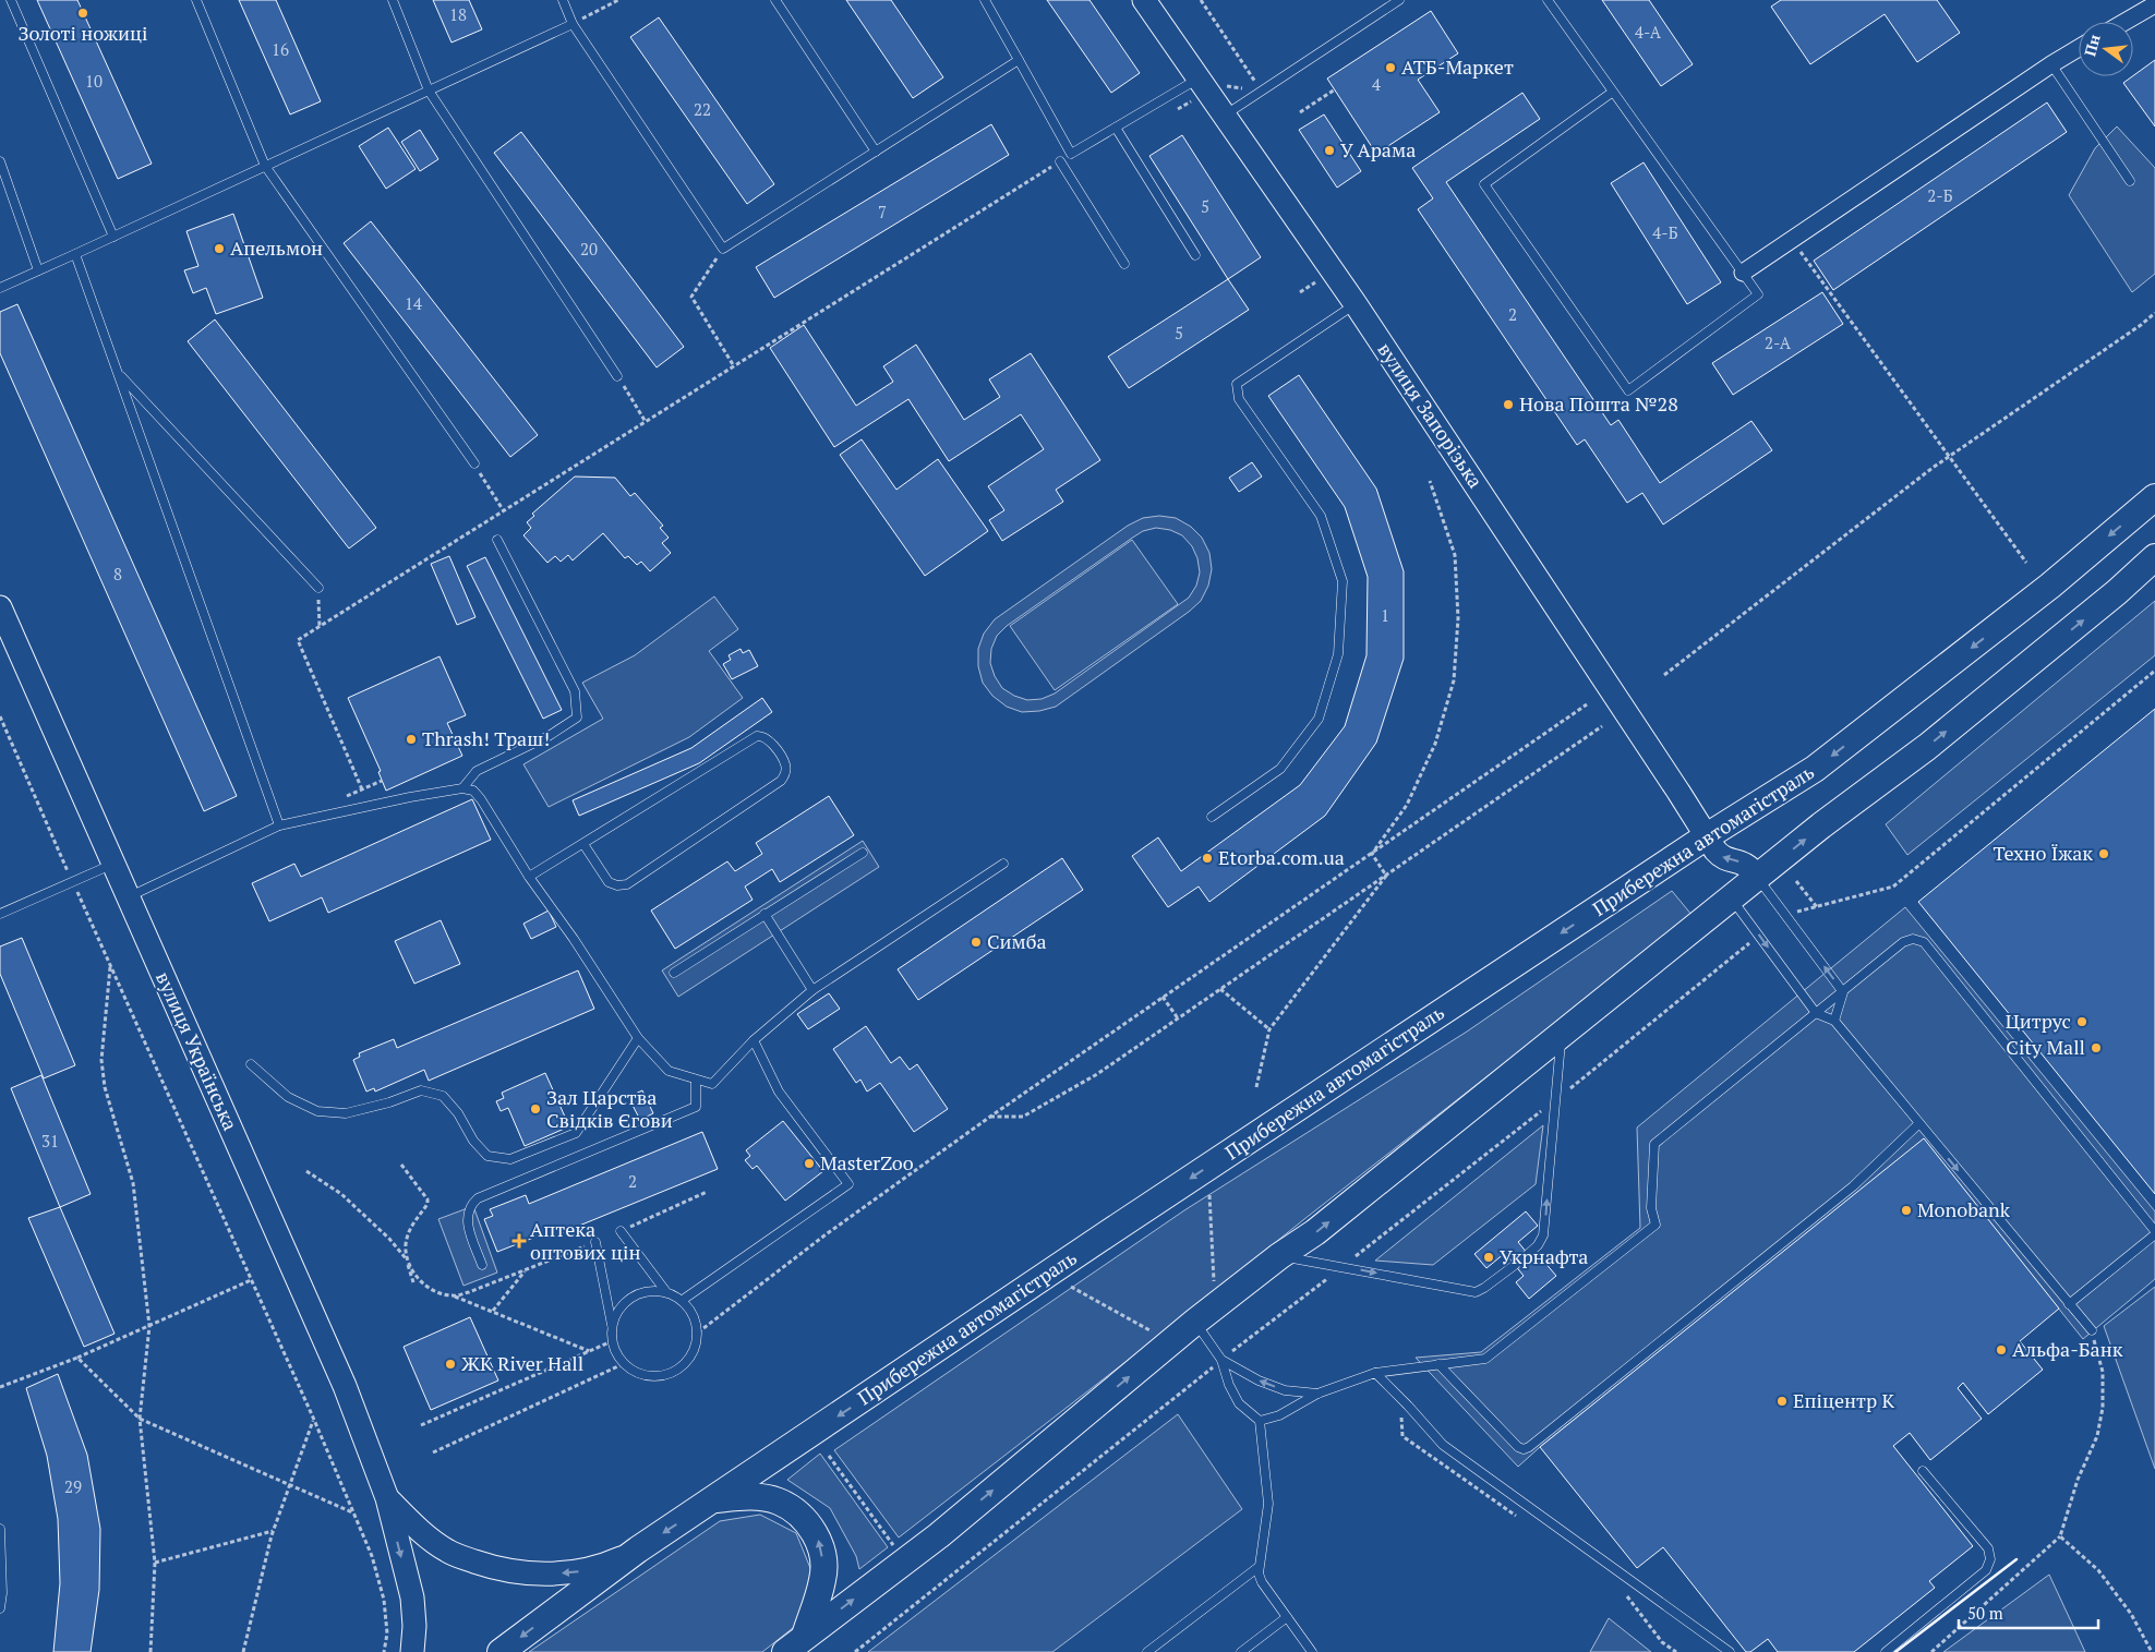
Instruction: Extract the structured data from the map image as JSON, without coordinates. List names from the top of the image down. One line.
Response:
{"streets":{"main road":["вулиця Запорізька","Прибережна автомагістраль","вулиця Українська"]},"crossings":[["вулиця Запорізька","Прибережна автомагістраль"],["Прибережна автомагістраль","вулиця Українська"]],"places":{"other":["Золоті ножиці","АТБ-Маркет","У Арама","Апельмон","Нова Пошта №28","Thrash! Траш!","Техно Їжак","Etorba.com.ua","Симба","Цитрус","City Mall","Зал Царства Свідків Єгови","MasterZoo","Monobank","Укрнафта","Альфа-Банк","ЖК River Hall","Епіцентр К"],"health":["Аптека оптових цін"]},"house_numbers":["18","4-А","16","10","4","22","2-Б","5","7","4-Б","20","14","2","5","2-А","8","1","31","2","29"],"scale_bar":"50 m","north":"left"}
